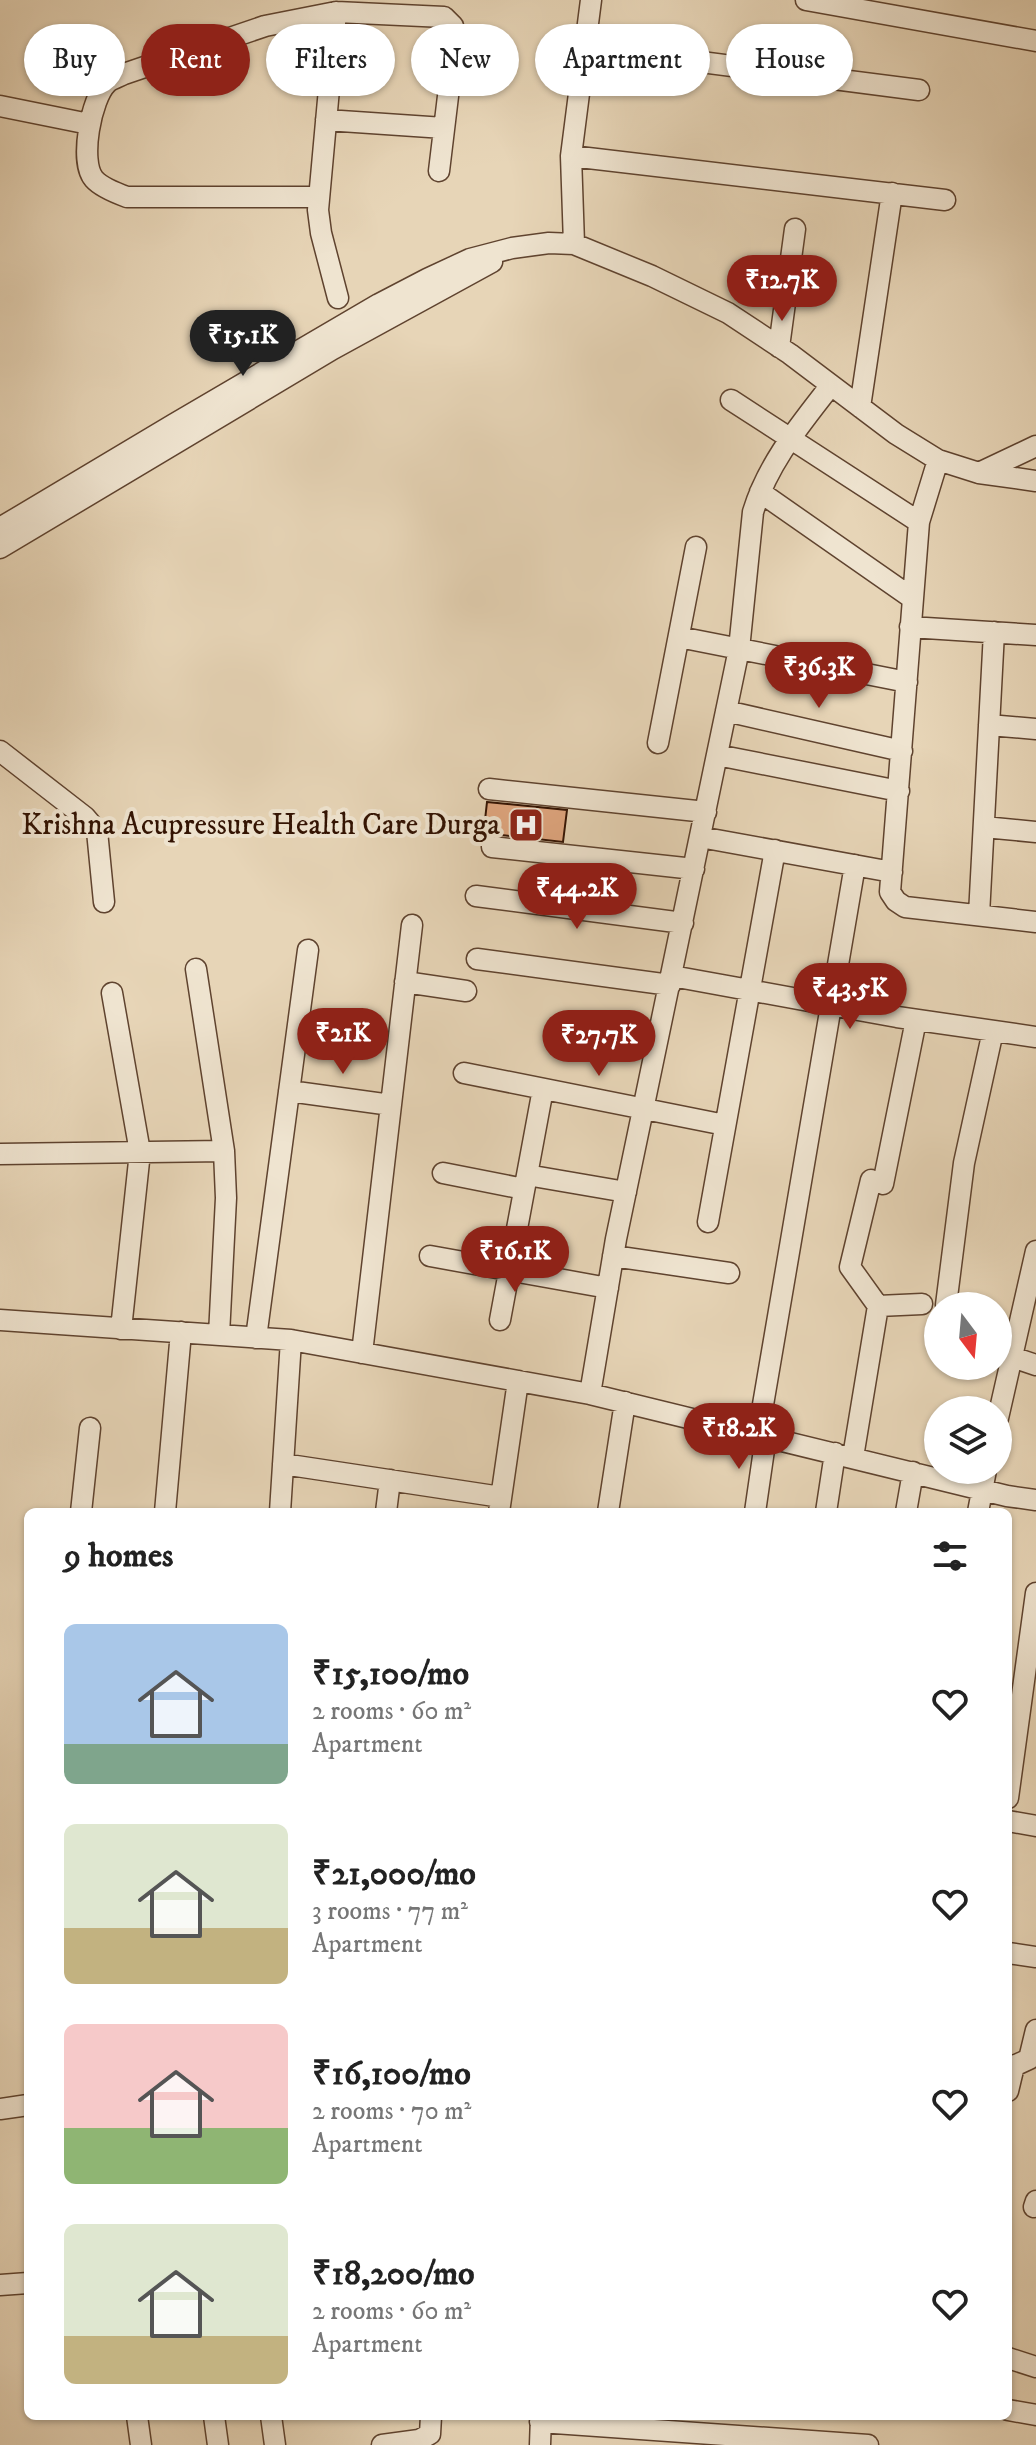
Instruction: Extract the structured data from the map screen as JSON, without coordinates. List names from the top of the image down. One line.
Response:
{"places":{"hospital":["Krishna Acupressure Health Care Durga"]},"north":"bottom","page":{"chip":["Buy","Rent","Filters","New","Apartment","House"],"price":["₹12.7K","₹15.1K","₹36.3K","₹44.2K","₹43.5K","₹21K","₹27.7K","₹16.1K","₹18.2K"],"heading":"9 homes","list":[{"name":"₹15,100/mo","note":"2 rooms · 60 m² · Apartment"},{"name":"₹21,000/mo","note":"3 rooms · 77 m² · Apartment"},{"name":"₹16,100/mo","note":"2 rooms · 70 m² · Apartment"},{"name":"₹18,200/mo","note":"2 rooms · 60 m² · Apartment"}]}}
